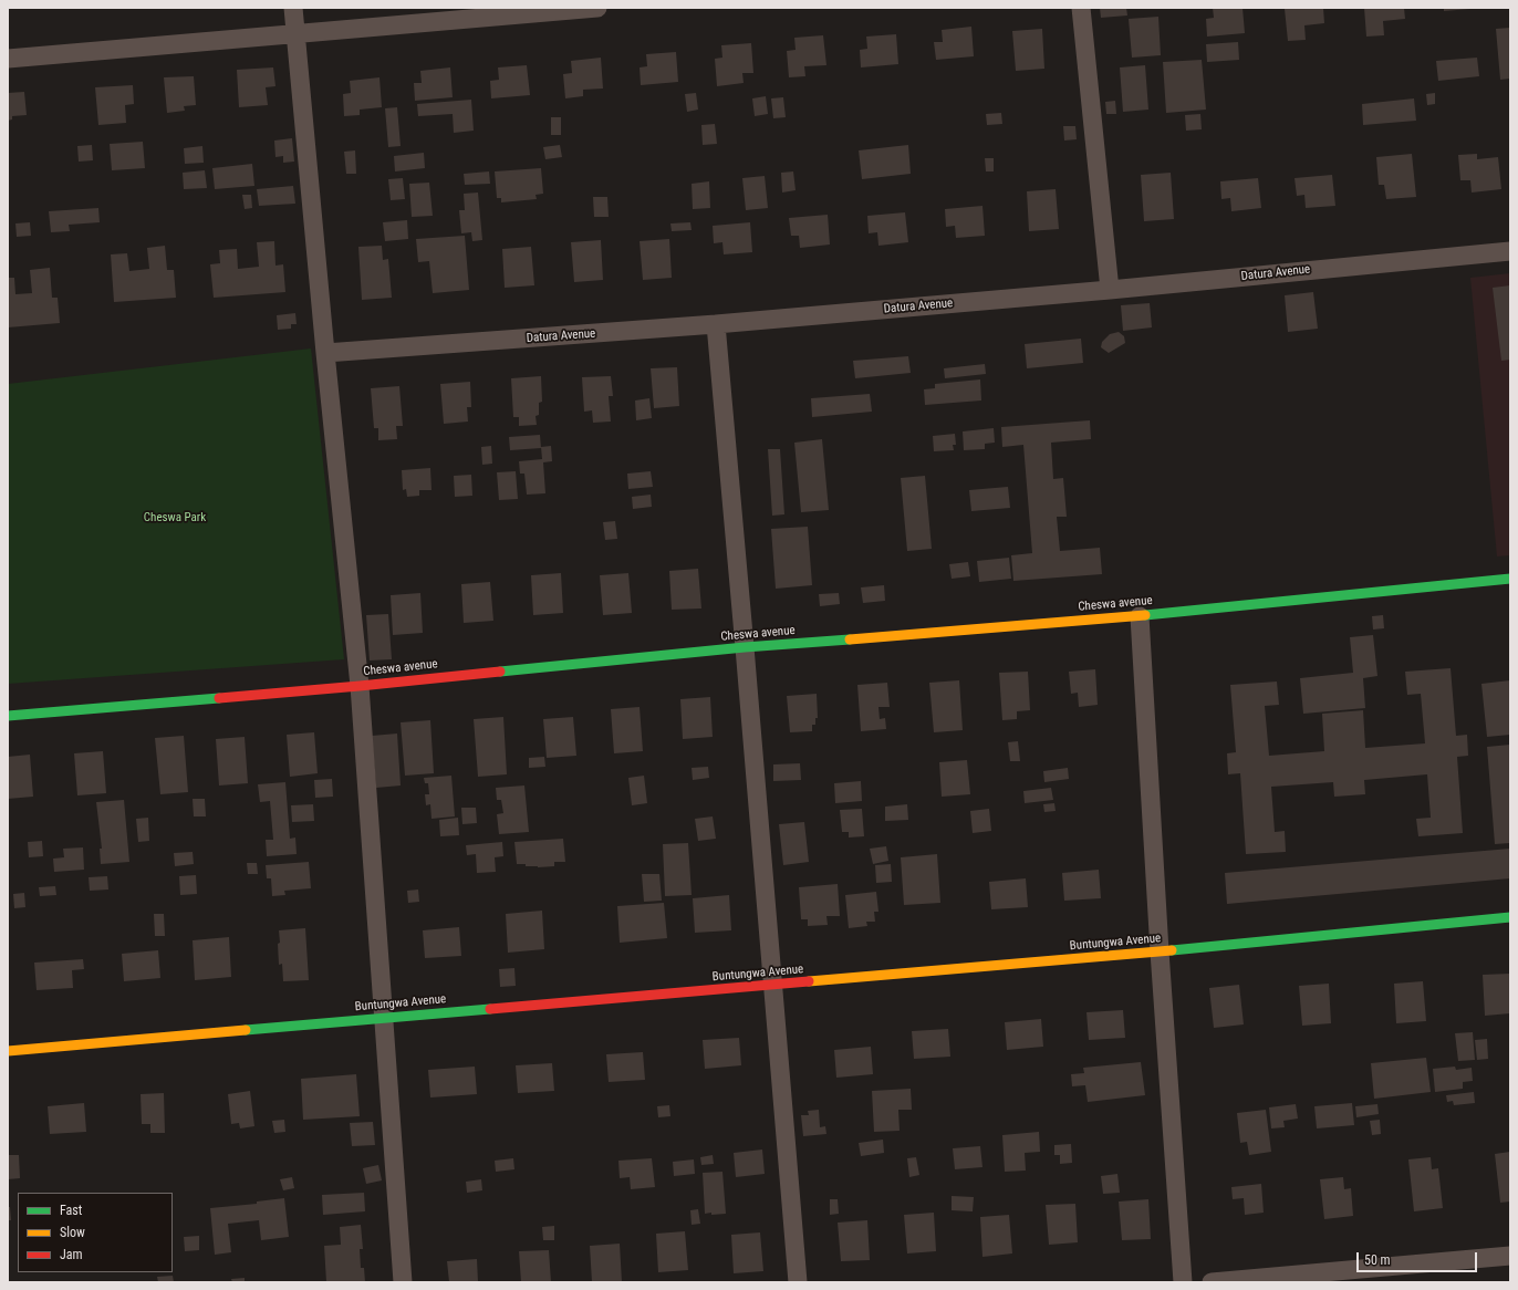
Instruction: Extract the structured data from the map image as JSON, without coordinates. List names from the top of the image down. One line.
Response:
{"streets":{"street":["Datura Avenue","Cheswa avenue","Buntungwa Avenue"]},"parks":["Cheswa Park"],"legend":["Fast","Slow","Jam"],"scale_bar":"50 m"}
